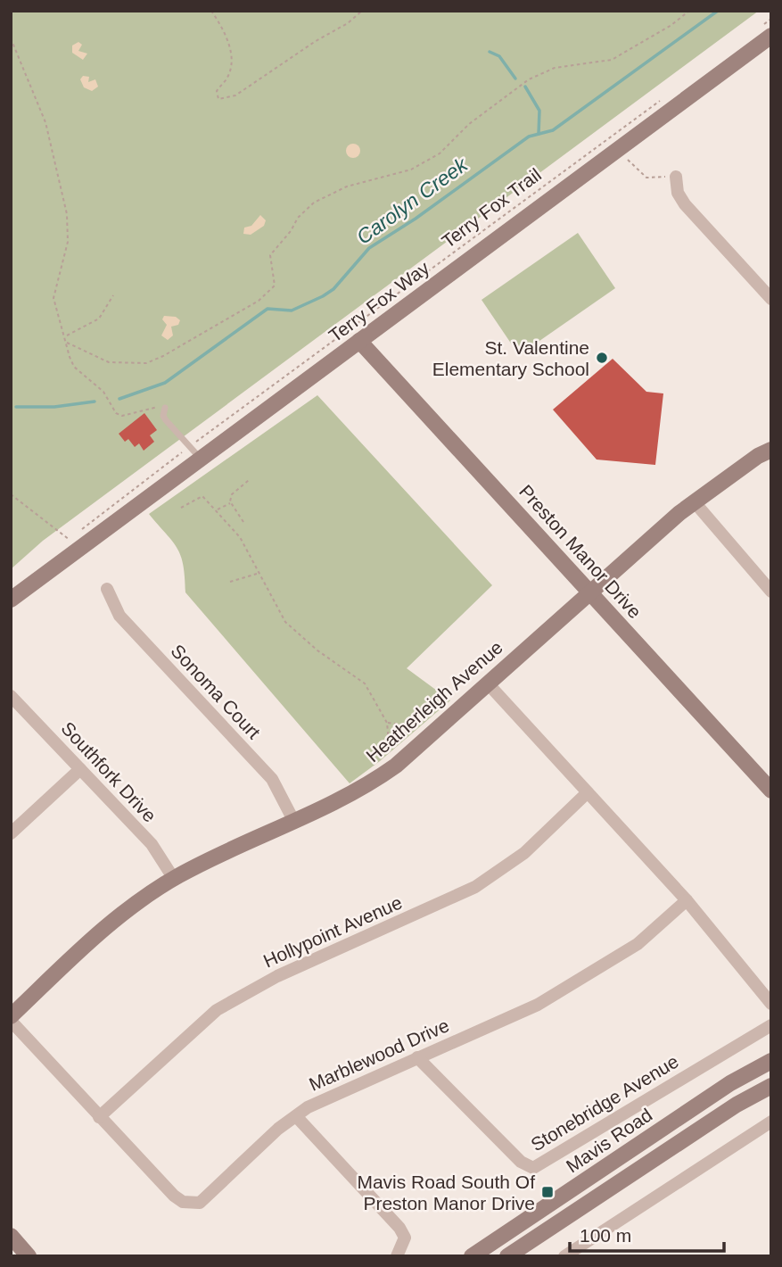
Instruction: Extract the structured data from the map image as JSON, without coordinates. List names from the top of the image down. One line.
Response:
{"streets":{"street":["Terry Fox Way","Preston Manor Drive","Sonoma Court","Heatherleigh Avenue","Southfork Drive","Hollypoint Avenue","Marblewood Drive","Stonebridge Avenue","Mavis Road"],"path":["Terry Fox Trail"]},"crossings":[["Terry Fox Way","Preston Manor Drive"],["Preston Manor Drive","Heatherleigh Avenue"],["Sonoma Court","Heatherleigh Avenue"],["Heatherleigh Avenue","Southfork Drive"],["Hollypoint Avenue","Marblewood Drive"],["Marblewood Drive","Stonebridge Avenue"]],"water":["Carolyn Creek"],"places":{"other":["St. Valentine Elementary School"],"transit":["Mavis Road South Of Preston Manor Drive"]},"scale_bar":"100 m"}
